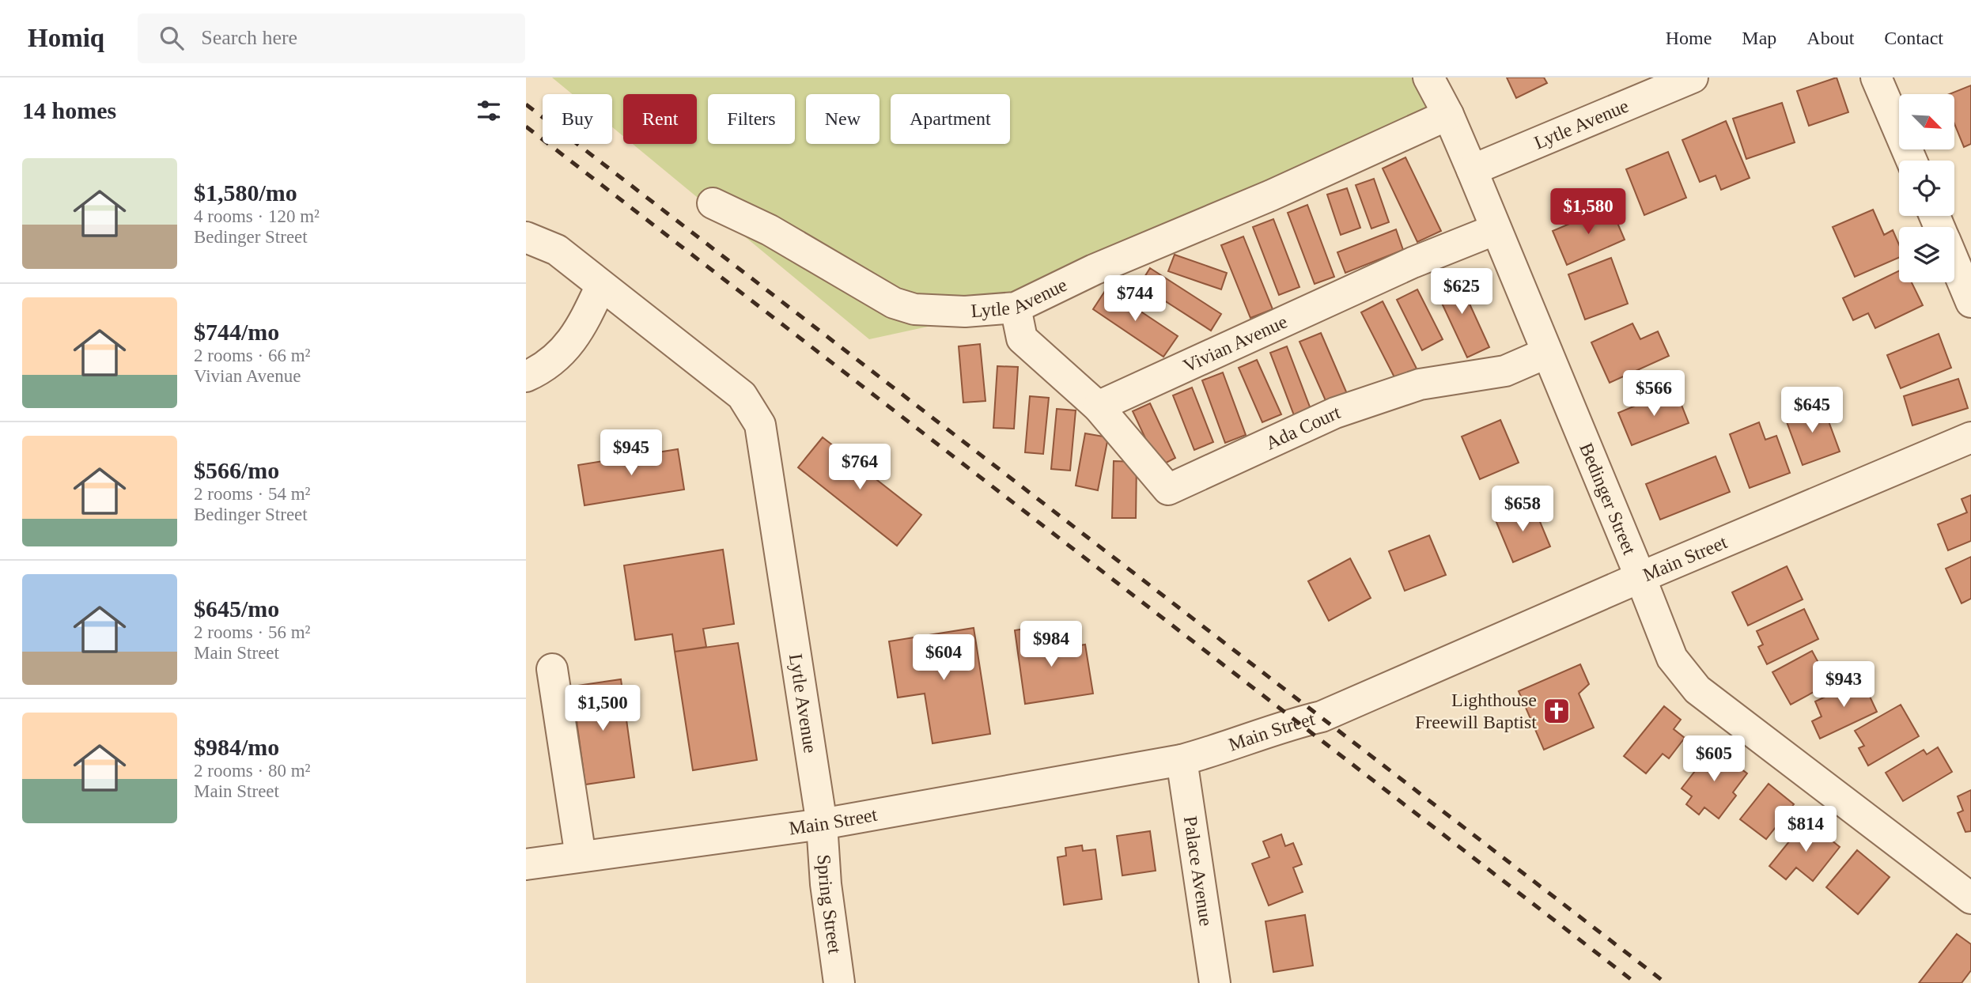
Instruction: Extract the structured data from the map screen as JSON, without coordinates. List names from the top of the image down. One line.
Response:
{"streets":{"street":["Lytle Avenue","Vivian Avenue","Ada Court","Bedinger Street","Main Street","Palace Avenue","Spring Street"]},"crossings":[["Lytle Avenue","Bedinger Street"],["Lytle Avenue","Main Street"],["Lytle Avenue","Spring Street"],["Vivian Avenue","Ada Court"],["Vivian Avenue","Bedinger Street"],["Ada Court","Bedinger Street"],["Bedinger Street","Main Street"],["Main Street","Palace Avenue"],["Main Street","Spring Street"]],"places":{"church":["Lighthouse Freewill Baptist"]},"north":"bottom right","page":{"header":"Homiq","search":"Search here","nav":["Home","Map","About","Contact"],"heading":"14 homes","chip":["Buy","Rent","Filters","New","Apartment"],"list":[{"name":"$1,580/mo","note":"4 rooms · 120 m² · Bedinger Street"},{"name":"$744/mo","note":"2 rooms · 66 m² · Vivian Avenue"},{"name":"$566/mo","note":"2 rooms · 54 m² · Bedinger Street"},{"name":"$645/mo","note":"2 rooms · 56 m² · Main Street"},{"name":"$984/mo","note":"2 rooms · 80 m² · Main Street"}],"price":["$1,580","$625","$744","$566","$645","$945","$764","$658","$984","$604","$943","$1,500","$605","$814"]}}
